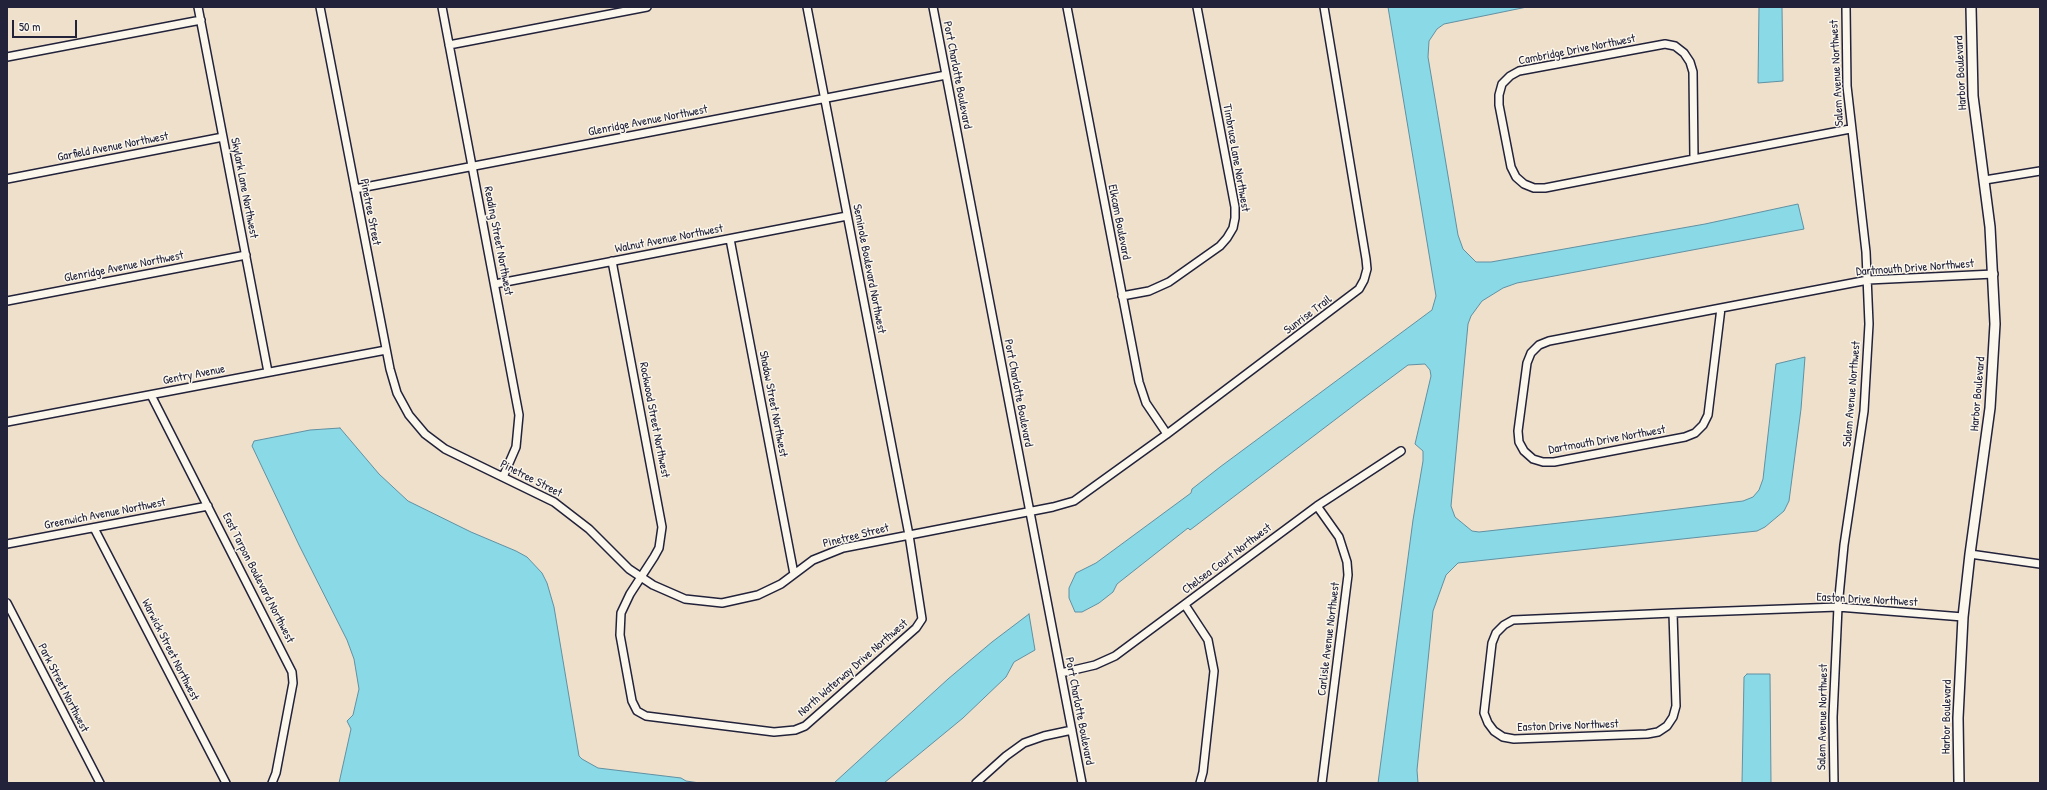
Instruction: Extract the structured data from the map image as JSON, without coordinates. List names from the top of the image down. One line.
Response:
{"streets":{"street":["Cambridge Drive Northwest","Salem Avenue Northwest","Harbor Boulevard","Port Charlotte Boulevard","Glenridge Avenue Northwest","Garfield Avenue Northwest","Timbruce Lane Northwest","Skylark Lane Northwest","Pinetree Street","Elkcam Boulevard","Walnut Avenue Northwest","Reading Street Northwest","Dartmouth Drive Northwest","Seminole Boulevard Northwest","Sunrise Trail","Gentry Avenue","Shadow Street Northwest","Rockwood Street Northwest","Greenwich Avenue Northwest","Chelsea Court Northwest","East Tarpon Boulevard Northwest","Easton Drive Northwest","Carlisle Avenue Northwest","Warwick Street Northwest","North Waterway Drive Northwest","Park Street Northwest"]},"crossings":[["Cambridge Drive Northwest","Salem Avenue Northwest"],["Salem Avenue Northwest","Dartmouth Drive Northwest"],["Salem Avenue Northwest","Easton Drive Northwest"],["Harbor Boulevard","Dartmouth Drive Northwest"],["Harbor Boulevard","Easton Drive Northwest"],["Port Charlotte Boulevard","Glenridge Avenue Northwest"],["Port Charlotte Boulevard","Pinetree Street"],["Port Charlotte Boulevard","Sunrise Trail"],["Port Charlotte Boulevard","Chelsea Court Northwest"],["Glenridge Avenue Northwest","Skylark Lane Northwest"],["Glenridge Avenue Northwest","Pinetree Street"],["Glenridge Avenue Northwest","Reading Street Northwest"],["Glenridge Avenue Northwest","Seminole Boulevard Northwest"],["Garfield Avenue Northwest","Skylark Lane Northwest"],["Timbruce Lane Northwest","Elkcam Boulevard"],["Skylark Lane Northwest","Gentry Avenue"],["Pinetree Street","Reading Street Northwest"],["Pinetree Street","Seminole Boulevard Northwest"],["Pinetree Street","Sunrise Trail"],["Pinetree Street","Gentry Avenue"],["Pinetree Street","Shadow Street Northwest"],["Pinetree Street","Rockwood Street Northwest"],["Pinetree Street","North Waterway Drive Northwest"],["Elkcam Boulevard","Sunrise Trail"],["Walnut Avenue Northwest","Reading Street Northwest"],["Walnut Avenue Northwest","Seminole Boulevard Northwest"],["Walnut Avenue Northwest","Shadow Street Northwest"],["Walnut Avenue Northwest","Rockwood Street Northwest"],["Seminole Boulevard Northwest","North Waterway Drive Northwest"],["Gentry Avenue","East Tarpon Boulevard Northwest"],["Rockwood Street Northwest","North Waterway Drive Northwest"],["Greenwich Avenue Northwest","East Tarpon Boulevard Northwest"],["Greenwich Avenue Northwest","Warwick Street Northwest"],["Chelsea Court Northwest","Carlisle Avenue Northwest"]],"scale_bar":"50 m"}
